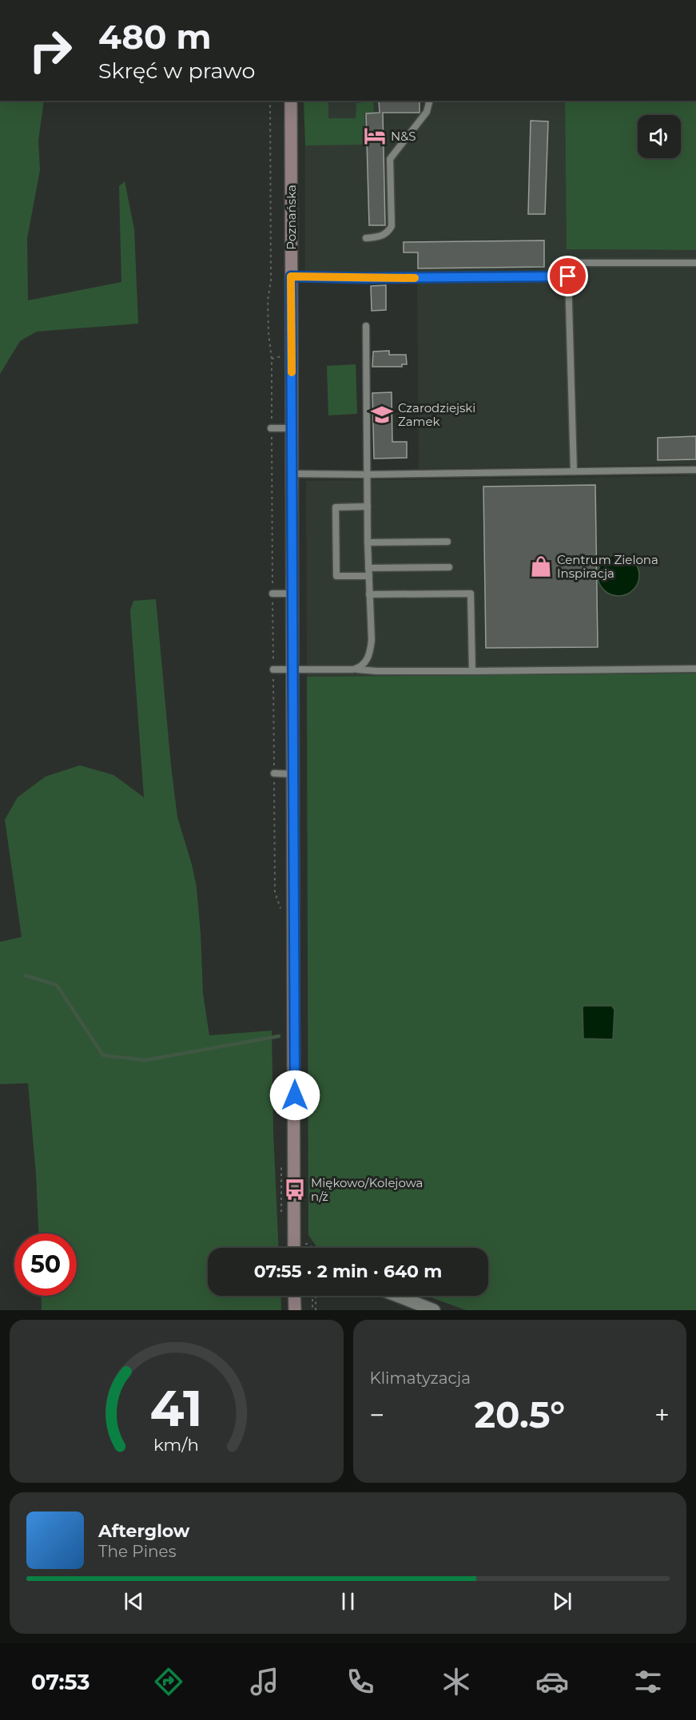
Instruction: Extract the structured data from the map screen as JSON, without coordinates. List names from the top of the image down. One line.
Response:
{"streets":{"main road":["Poznańska"]},"places":{"hotel":["N&S"],"school or university":["Czarodziejski Zamek"],"shop":["Centrum Zielona Inspiracja"],"bus stop":["Miękowo/Kolejowa n/ż"]},"page":{"turn":["480 m","Skręć w prawo"],"limit":"50","trip":"07:55 · 2 min · 640 m","tile":"Klimatyzacja","heat":["−","20.5°","+"],"song":["Afterglow","The Pines"],"tabs":"07:53","gauge":["41","km/h"]}}
